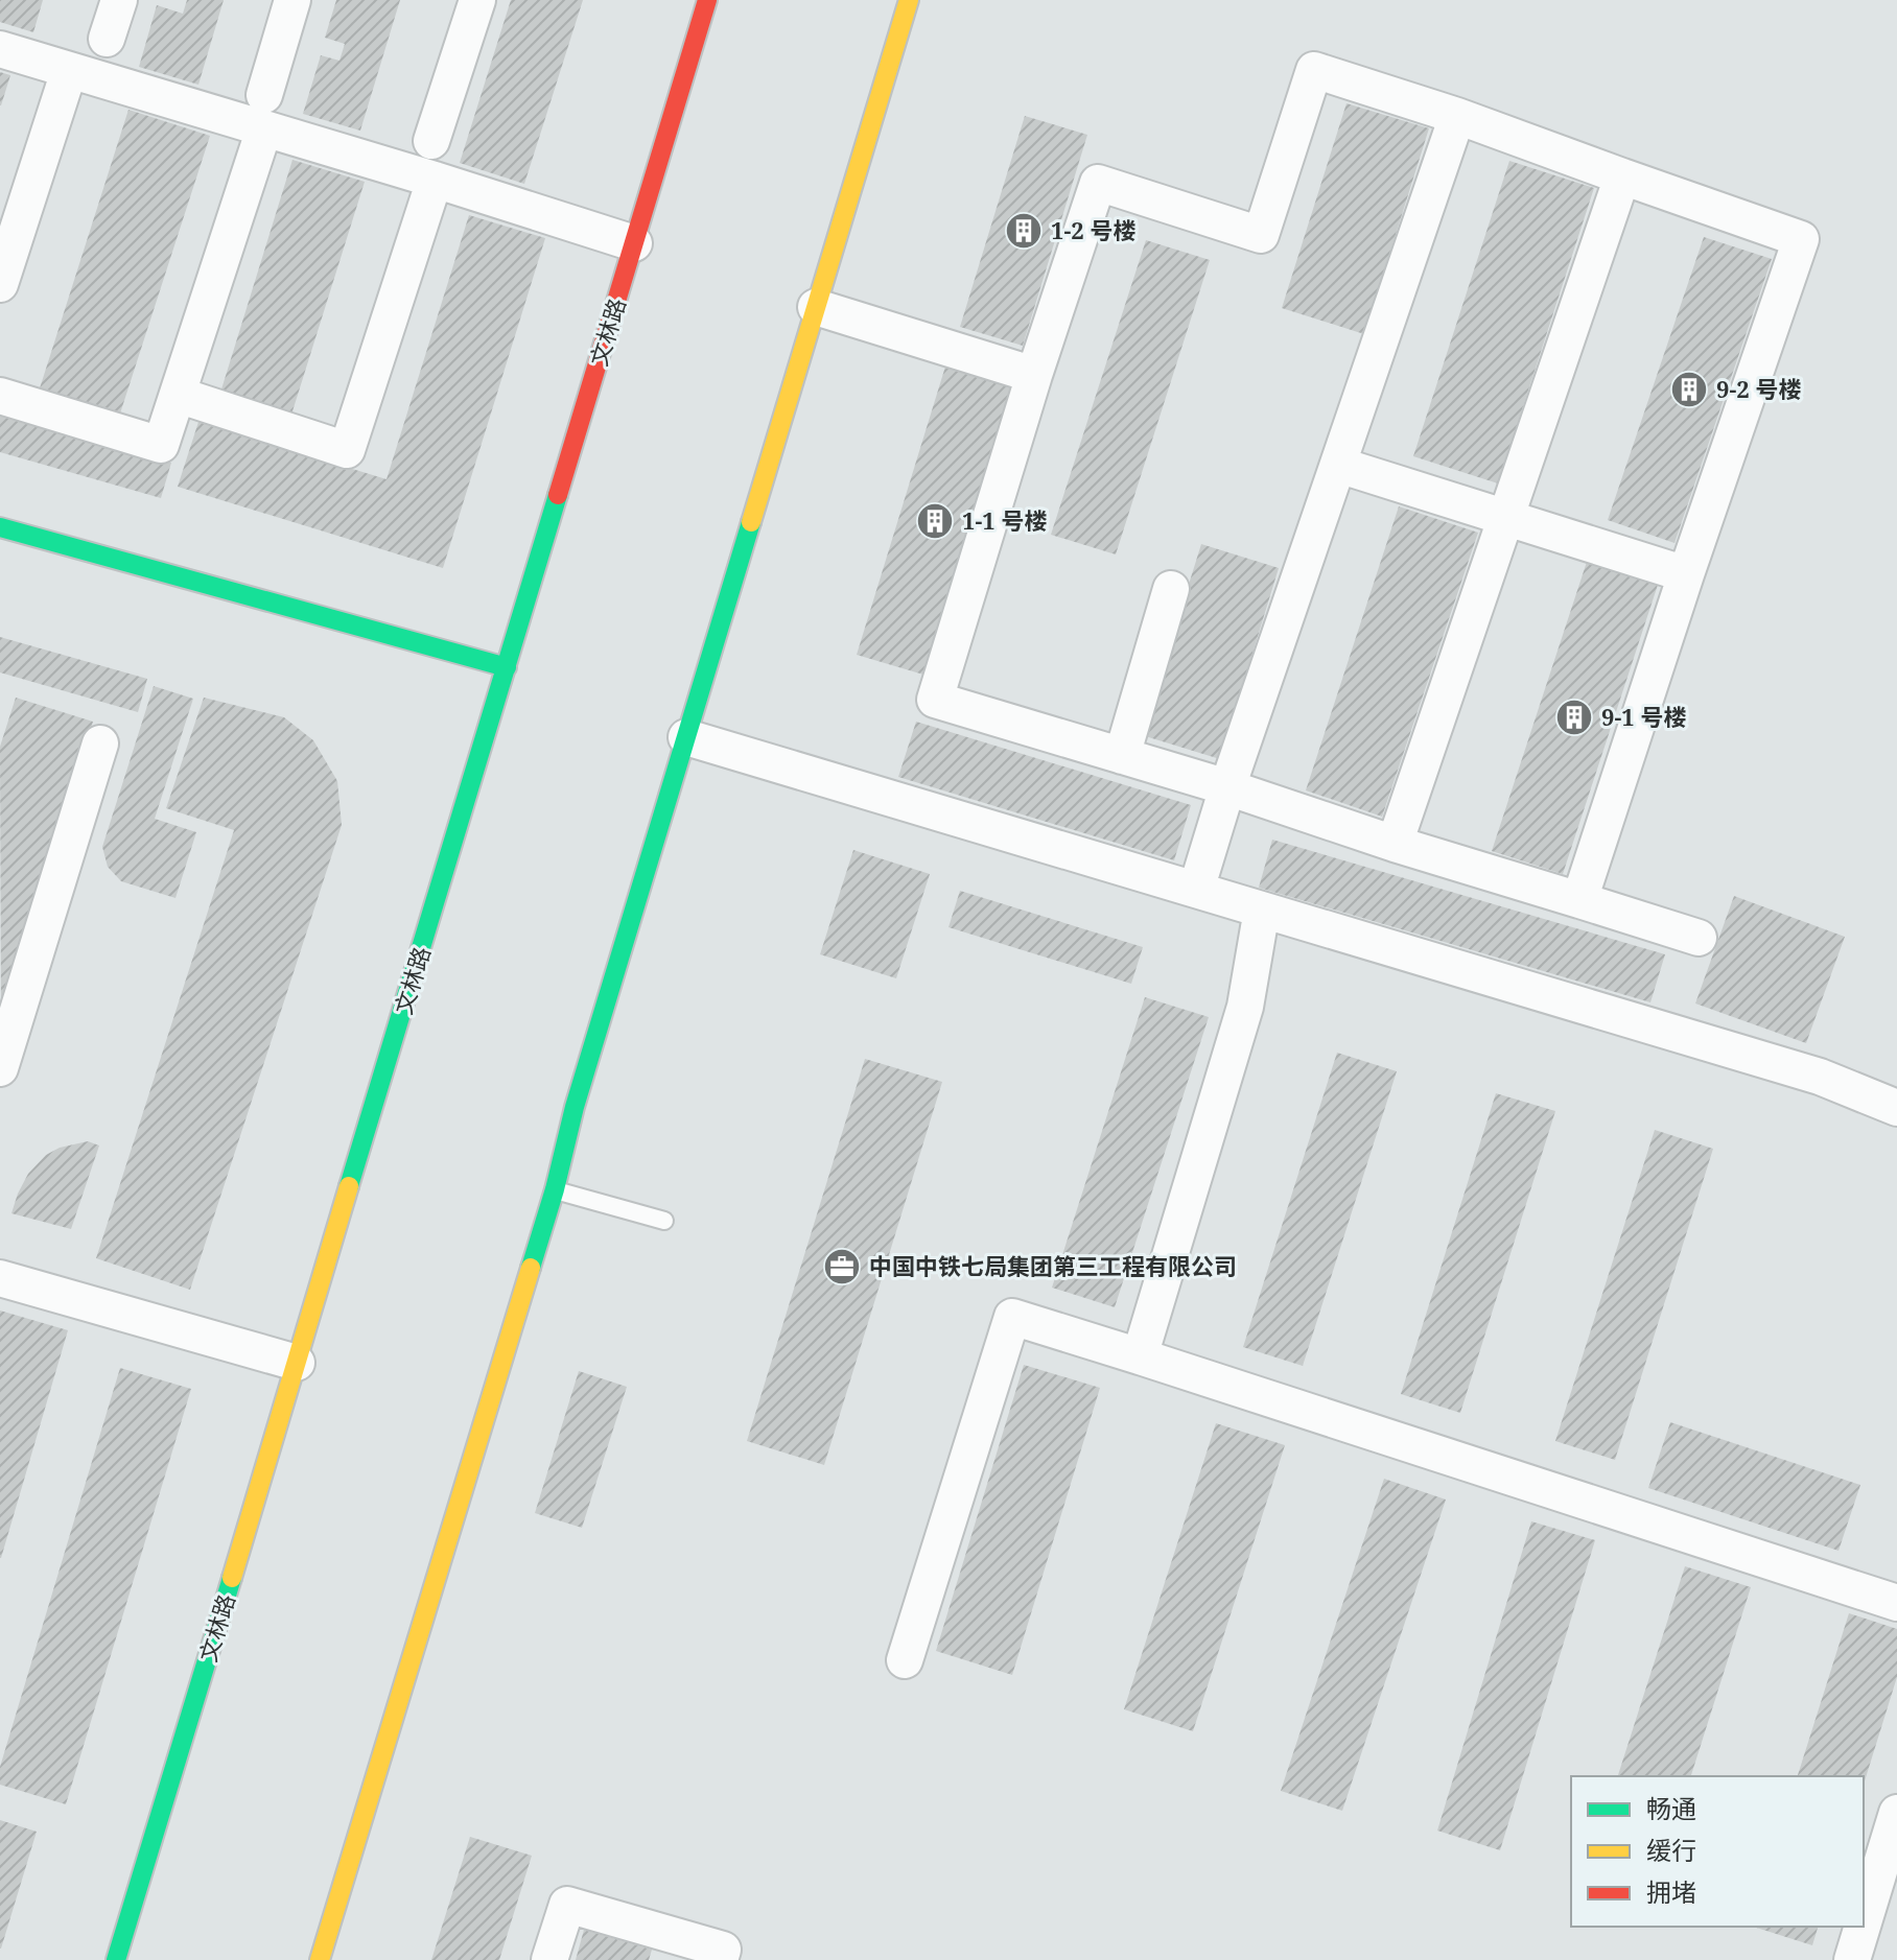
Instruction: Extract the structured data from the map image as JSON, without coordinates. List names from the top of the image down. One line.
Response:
{"streets":{"main road":["文林路"]},"places":{"building":["1-2 号楼","9-2 号楼","1-1 号楼","9-1 号楼"],"office":["中国中铁七局集团第三工程有限公司"]},"legend":["畅通","缓行","拥堵"]}
